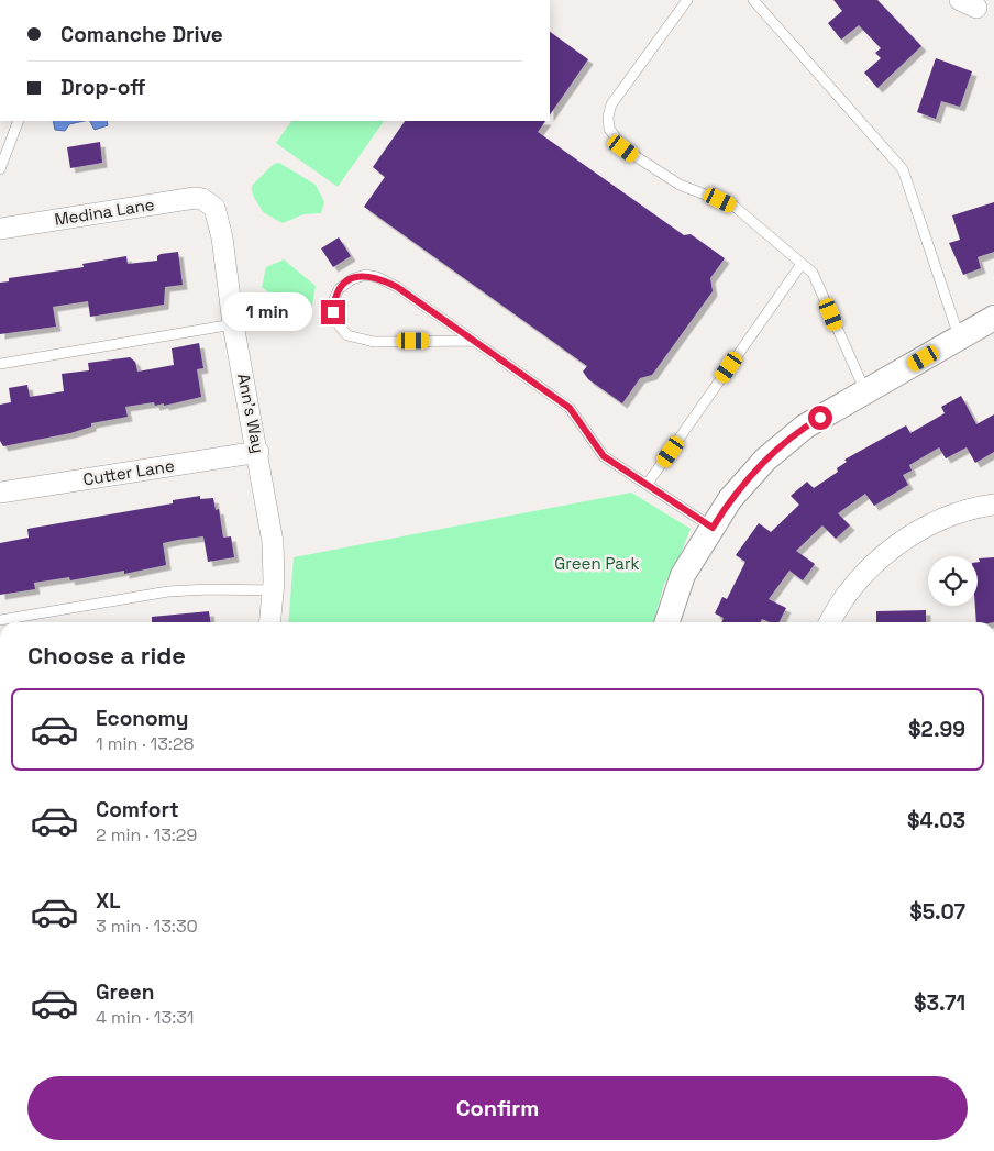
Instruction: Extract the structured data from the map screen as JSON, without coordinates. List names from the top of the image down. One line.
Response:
{"streets":{"street":["Medina Lane","Ann's Way","Cutter Lane"]},"crossings":[["Medina Lane","Ann's Way"],["Ann's Way","Cutter Lane"]],"parks":["Green Park"],"page":{"banner":["Comanche Drive","Drop-off"],"bubble":"1 min","heading":"Choose a ride","list":[{"name":"Economy","note":"1 min · 13:28","value":"$2.99"},{"name":"Comfort","note":"2 min · 13:29","value":"$4.03"},{"name":"XL","note":"3 min · 13:30","value":"$5.07"},{"name":"Green","note":"4 min · 13:31","value":"$3.71"}],"buttons":"Confirm"}}
